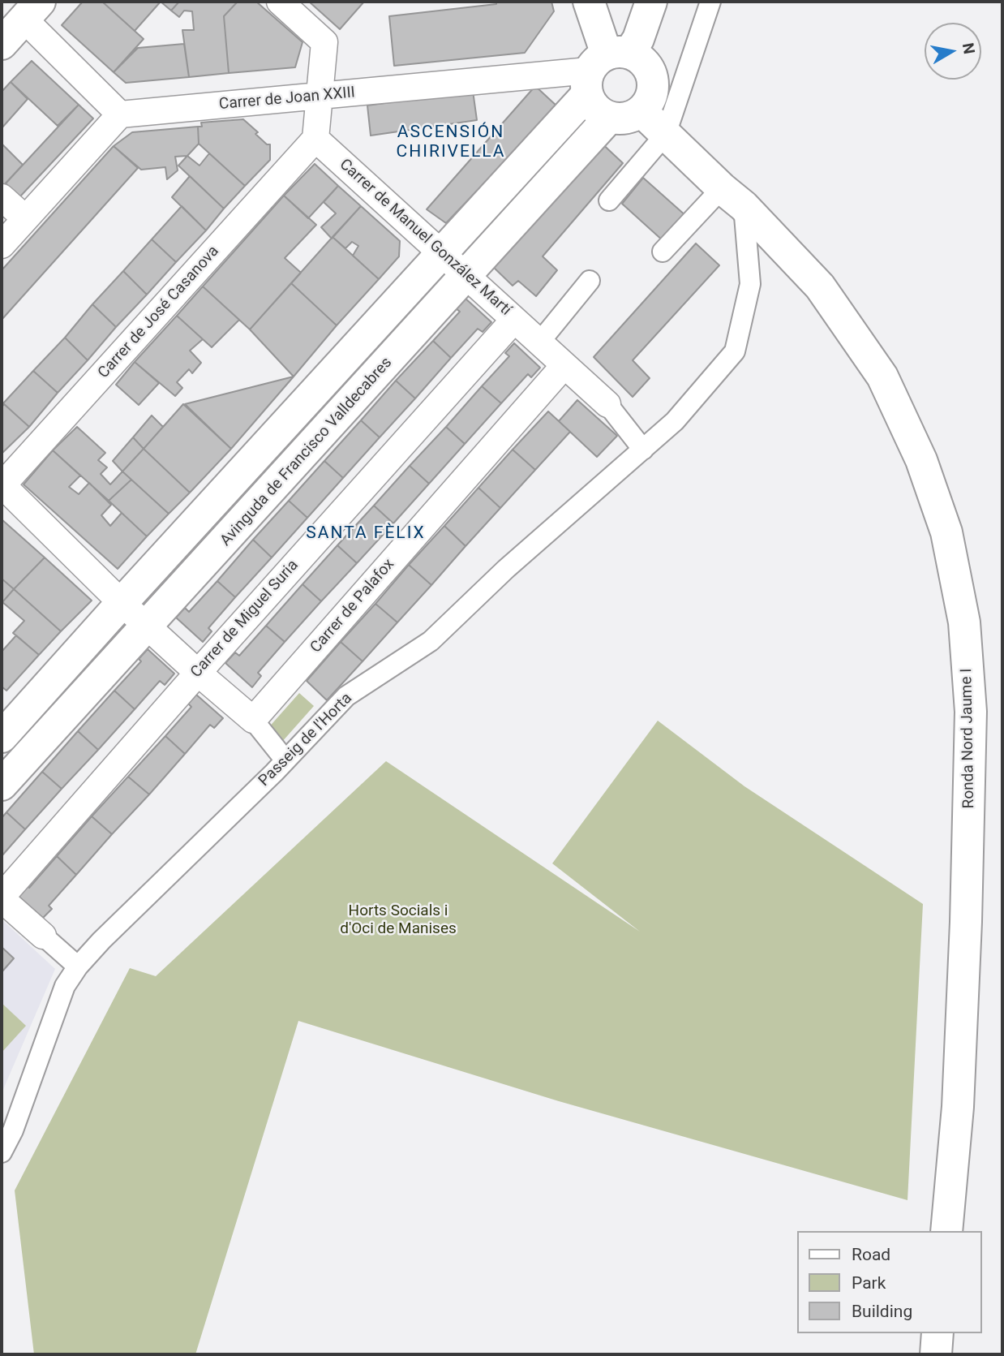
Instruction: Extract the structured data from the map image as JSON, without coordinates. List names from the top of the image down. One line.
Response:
{"streets":{"street":["Carrer de Joan XXIII","Carrer de Manuel González Martí","Carrer de José Casanova","Avinguda de Francisco Valldecabres","Carrer de Palafox","Carrer de Miguel Suria","Ronda Nord Jaume I","Passeig de l'Horta"]},"crossings":[["Carrer de Joan XXIII","Avinguda de Francisco Valldecabres"],["Carrer de Manuel González Martí","Carrer de José Casanova"],["Carrer de Manuel González Martí","Avinguda de Francisco Valldecabres"],["Carrer de Manuel González Martí","Carrer de Palafox"],["Carrer de Manuel González Martí","Carrer de Miguel Suria"],["Carrer de Manuel González Martí","Passeig de l'Horta"],["Ronda Nord Jaume I","Passeig de l'Horta"]],"districts":["ASCENSIÓN CHIRIVELLA","SANTA FÈLIX"],"parks":["Horts Socials i d'Oci de Manises"],"legend":["Road","Park","Building"],"north":"right"}
